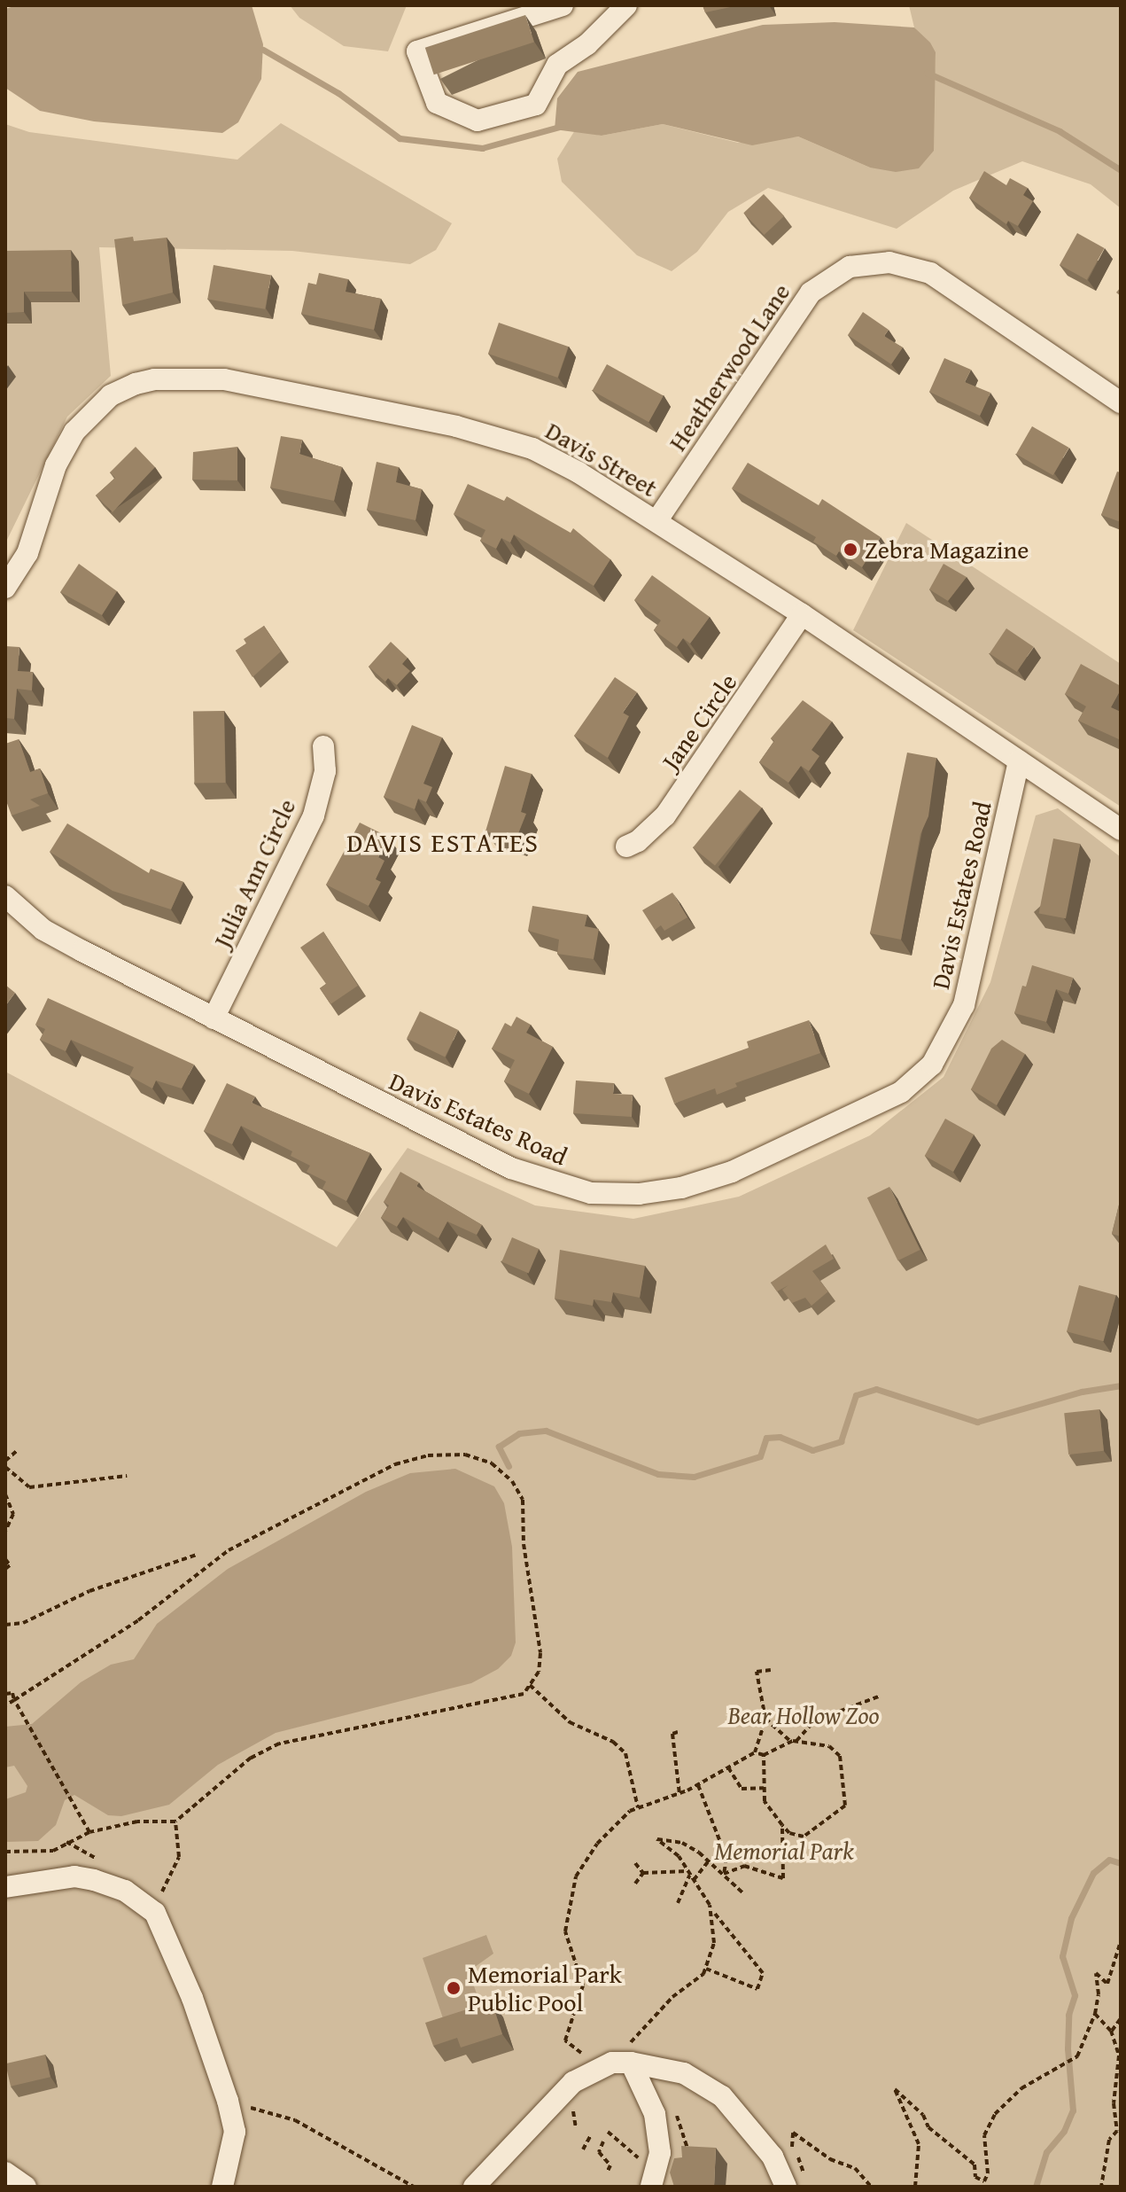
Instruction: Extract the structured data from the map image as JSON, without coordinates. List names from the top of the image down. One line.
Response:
{"streets":{"street":["Heatherwood Lane","Davis Street","Jane Circle","Julia Ann Circle","Davis Estates Road"]},"crossings":[["Heatherwood Lane","Davis Street"],["Davis Street","Jane Circle"],["Davis Street","Davis Estates Road"],["Julia Ann Circle","Davis Estates Road"]],"districts":["DAVIS ESTATES"],"parks":["Bear Hollow Zoo","Memorial Park"],"places":["Zebra Magazine","Memorial Park Public Pool"]}
